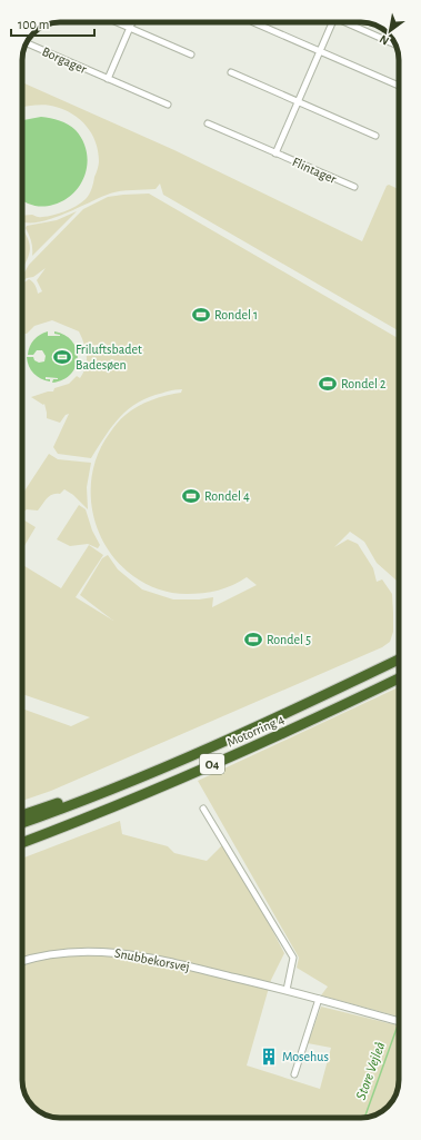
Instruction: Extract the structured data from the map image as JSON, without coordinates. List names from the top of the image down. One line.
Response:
{"streets":{"highway":["Motorring 4","O4"],"street":["Borgager","Flintager","Snubbekorsvej"]},"crossings":[["Motorring 4","O4"]],"water":["Store Vejleå"],"places":{"sports":["Rondel 1","Friluftsbadet Badesøen","Rondel 2","Rondel 4","Rondel 5"],"building":["Mosehus"]},"scale_bar":"100 m","north":"bottom left"}
